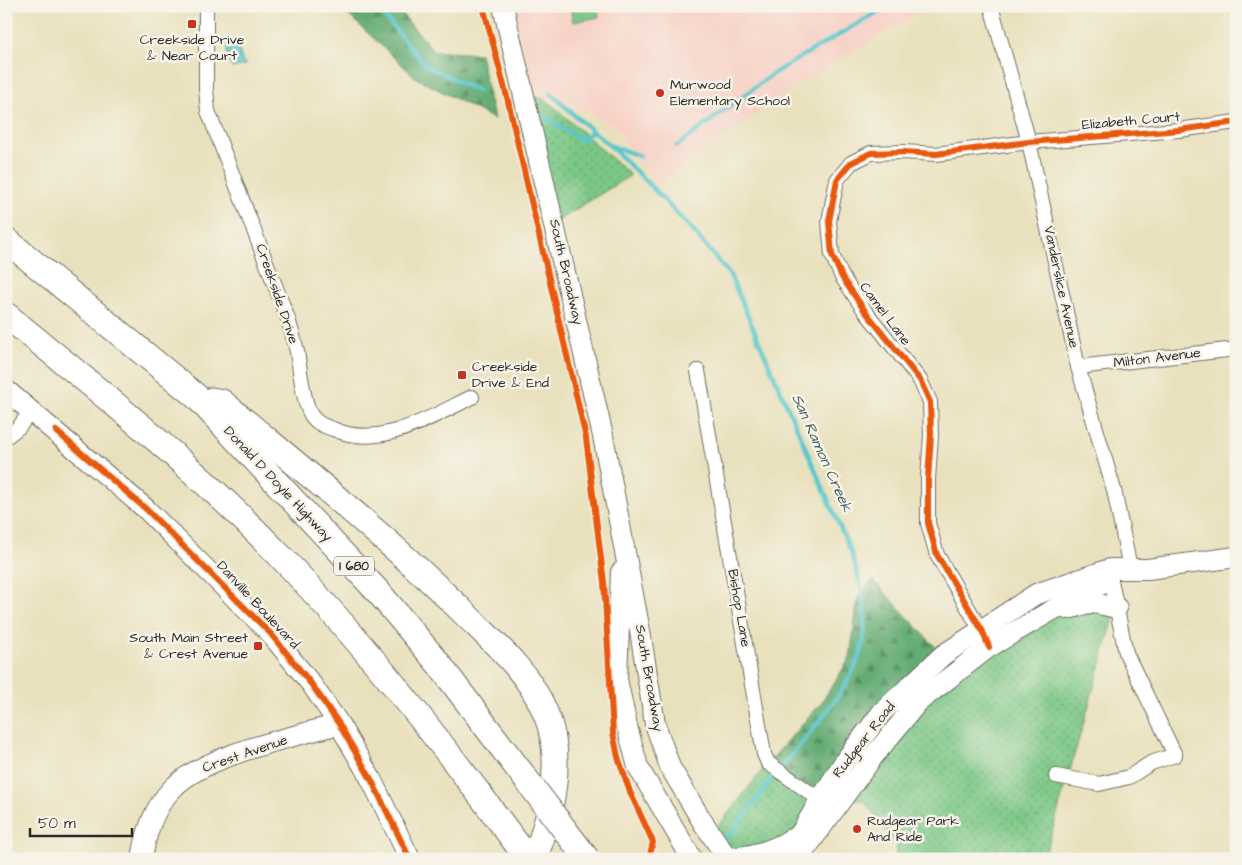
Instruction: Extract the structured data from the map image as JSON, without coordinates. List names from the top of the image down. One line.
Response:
{"streets":{"highway":["Donald D Doyle Highway","I 680"],"main road":["South Broadway","Danville Boulevard","Rudgear Road","Crest Avenue"],"street":["Elizabeth Court","Vanderslice Avenue","Creekside Drive","Camel Lane","Milton Avenue","Bishop Lane"]},"crossings":[["Elizabeth Court","Vanderslice Avenue"],["Elizabeth Court","Camel Lane"],["Vanderslice Avenue","Camel Lane"],["Vanderslice Avenue","Milton Avenue"],["Vanderslice Avenue","Rudgear Road"],["Camel Lane","Rudgear Road"],["Danville Boulevard","Crest Avenue"],["Bishop Lane","Rudgear Road"]],"water":["San Ramon Creek"],"places":{"transit":["Creekside Drive & Near Court","Creekside Drive & End","South Main Street & Crest Avenue"],"other":["Murwood Elementary School","Rudgear Park And Ride"]},"scale_bar":"50 m"}
